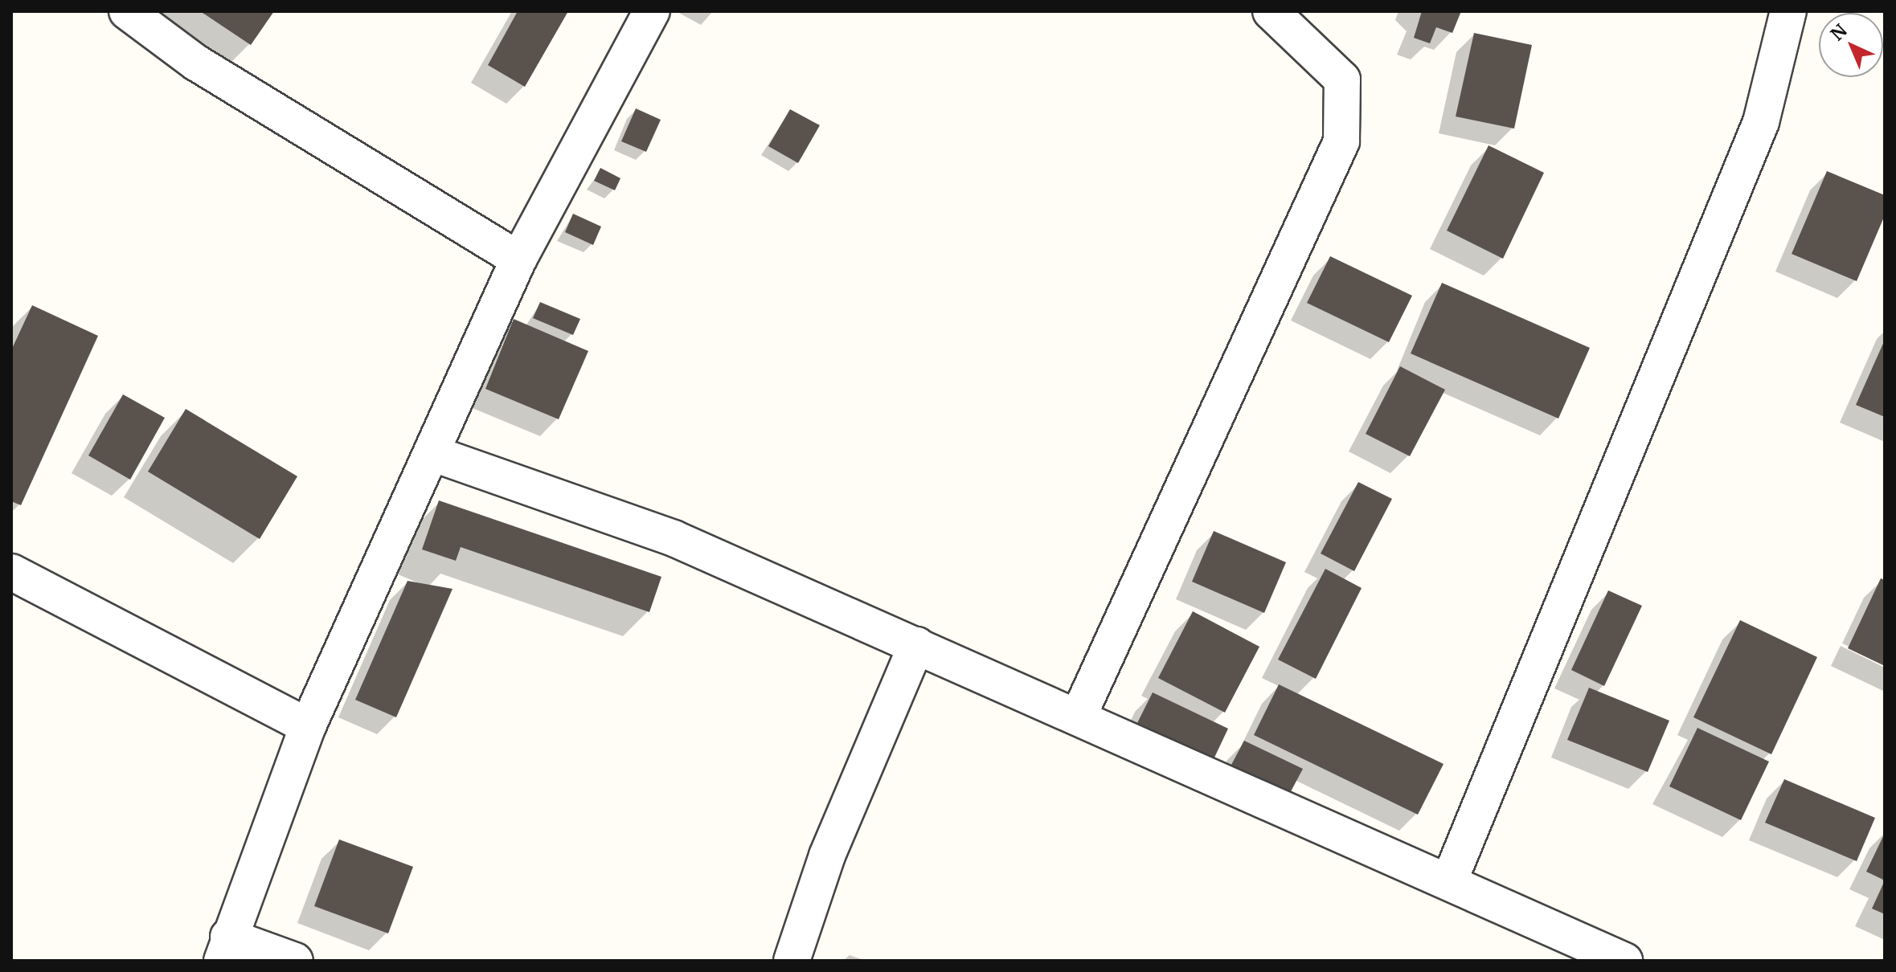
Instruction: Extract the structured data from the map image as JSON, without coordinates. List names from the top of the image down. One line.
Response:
{"north":"top left"}
